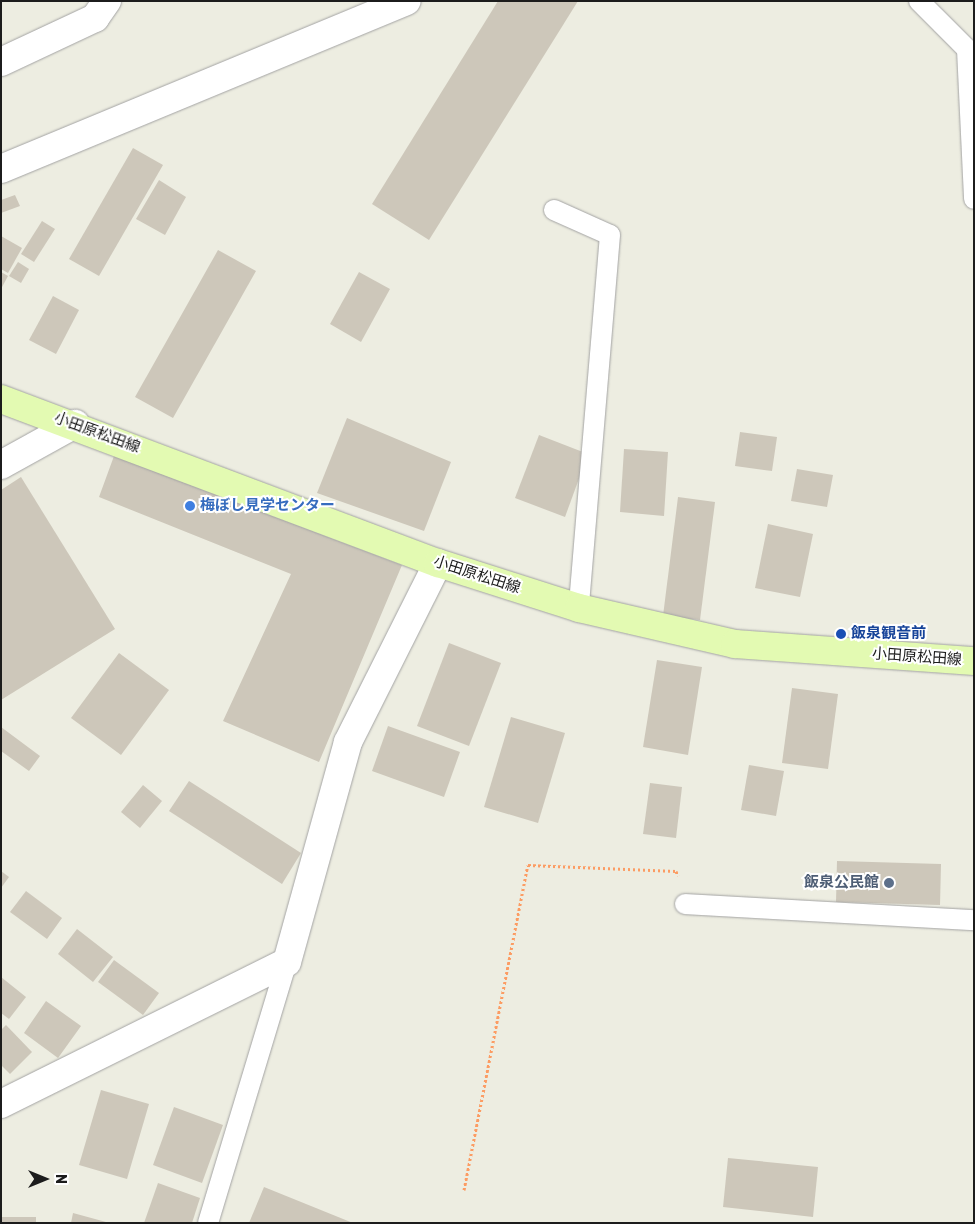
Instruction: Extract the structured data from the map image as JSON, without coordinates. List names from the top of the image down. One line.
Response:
{"streets":{"main road":["小田原松田線"]},"places":["梅ぼし見学センター","飯泉観音前","飯泉公民館"],"north":"right"}
